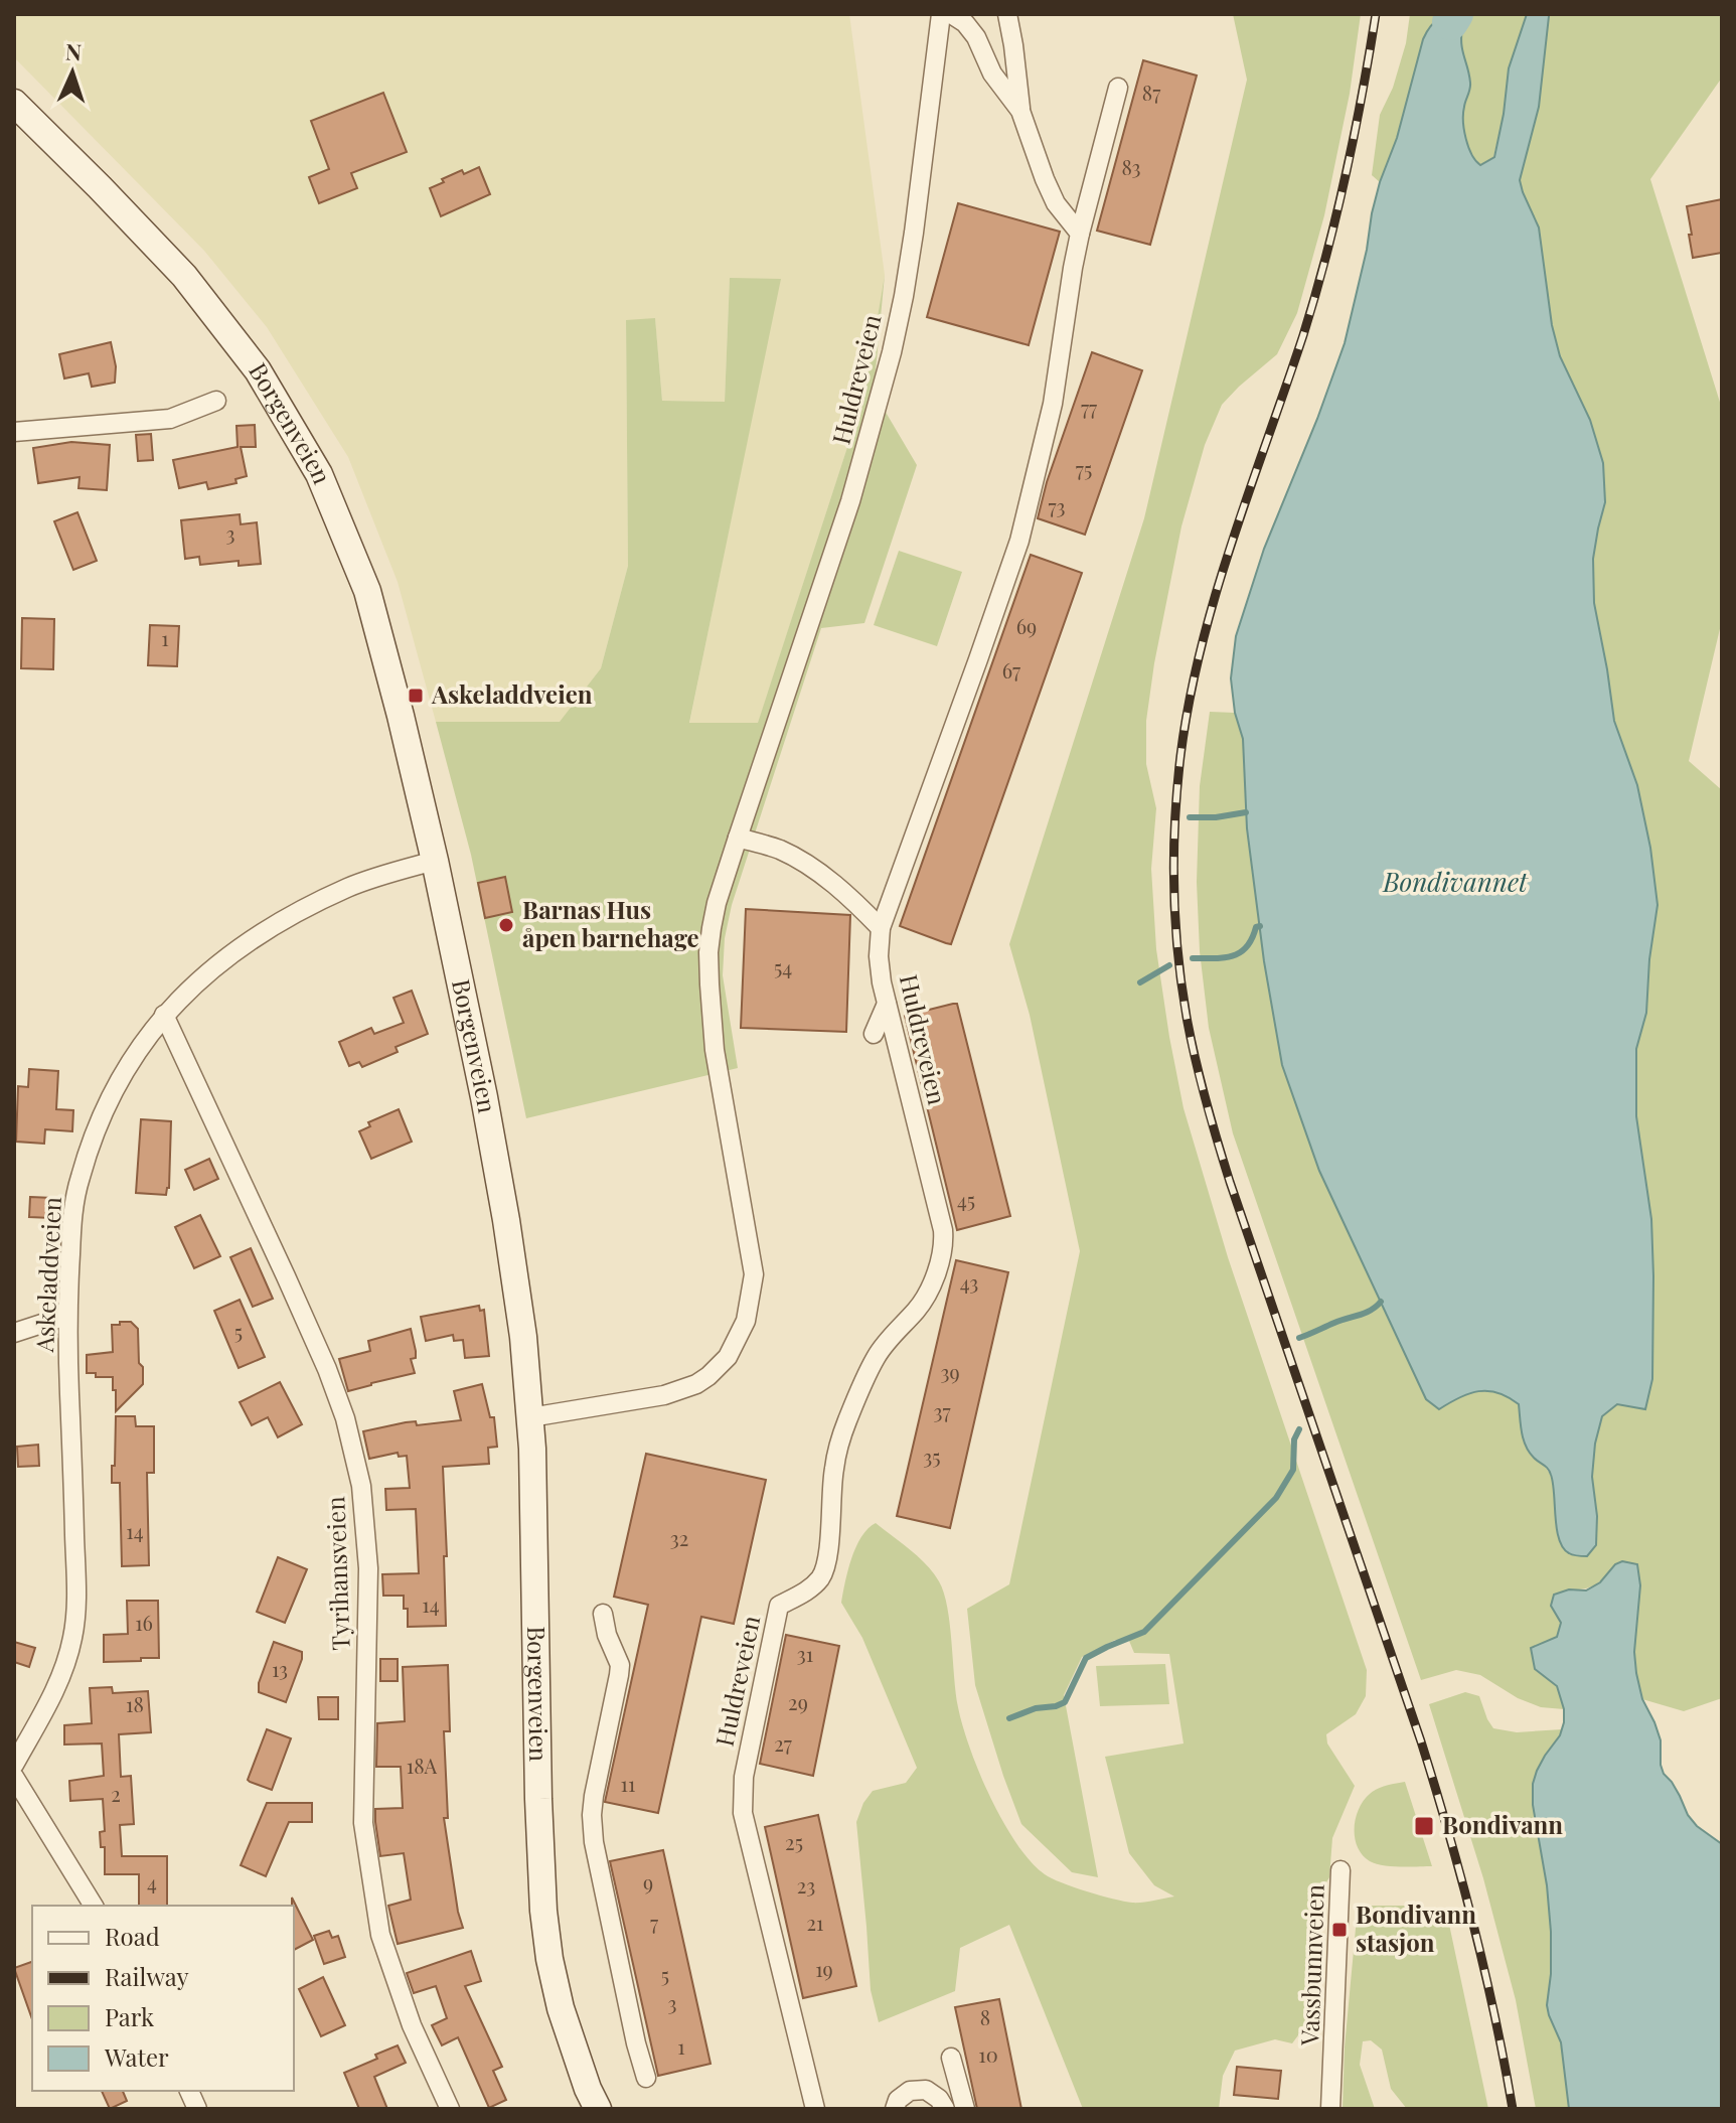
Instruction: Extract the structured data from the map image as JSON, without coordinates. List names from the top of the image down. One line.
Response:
{"streets":{"street":["Huldreveien","Borgenveien","Askeladdveien","Tyrihansveien","Vassbunnveien"]},"crossings":[["Huldreveien","Borgenveien"],["Borgenveien","Askeladdveien"],["Askeladdveien","Tyrihansveien"]],"water":["Bondivannet"],"places":{"transit":["Askeladdveien","Bondivann","Bondivann stasjon"],"other":["Barnas Hus åpen barnehage"]},"house_numbers":["87","83","77","75","73","3","69","1","67","54","45","43","5","39","37","35","14","32","14","16","31","13","29","18","27","18A","11","2","25","4","9","23","7","21","19","5","3","8","1","10"],"legend":["Road","Railway","Park","Water"],"north":"top"}
